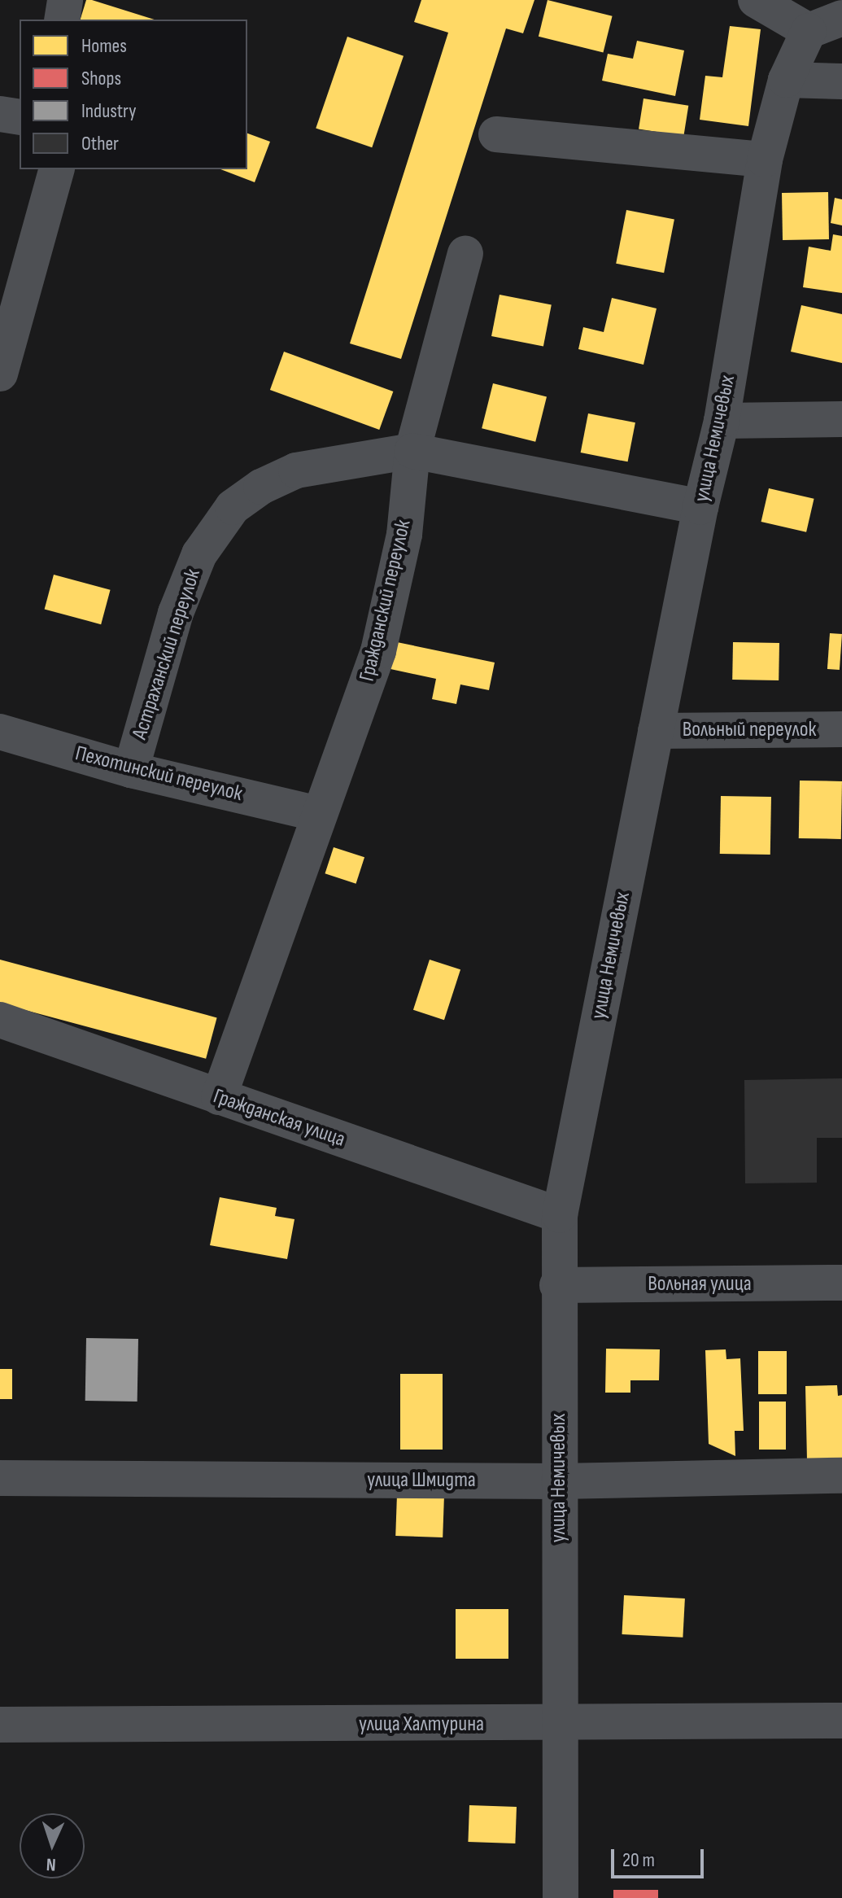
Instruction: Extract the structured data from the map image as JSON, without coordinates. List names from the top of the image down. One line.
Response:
{"streets":{"street":["улица Немичевых","Гражданский переулок","Астраханский переулок","Вольный переулок","Пехотинский переулок","Гражданская улица","Вольная улица","улица Шмидта","улица Халтурина"]},"crossings":[["улица Немичевых","Вольный переулок"],["улица Немичевых","Гражданская улица"],["улица Немичевых","Вольная улица"],["улица Немичевых","улица Шмидта"],["улица Немичевых","улица Халтурина"],["Гражданский переулок","Астраханский переулок"],["Гражданский переулок","Пехотинский переулок"],["Гражданский переулок","Гражданская улица"],["Астраханский переулок","Пехотинский переулок"]],"legend":["Homes","Shops","Industry","Other"],"scale_bar":"20 m","north":"bottom"}
